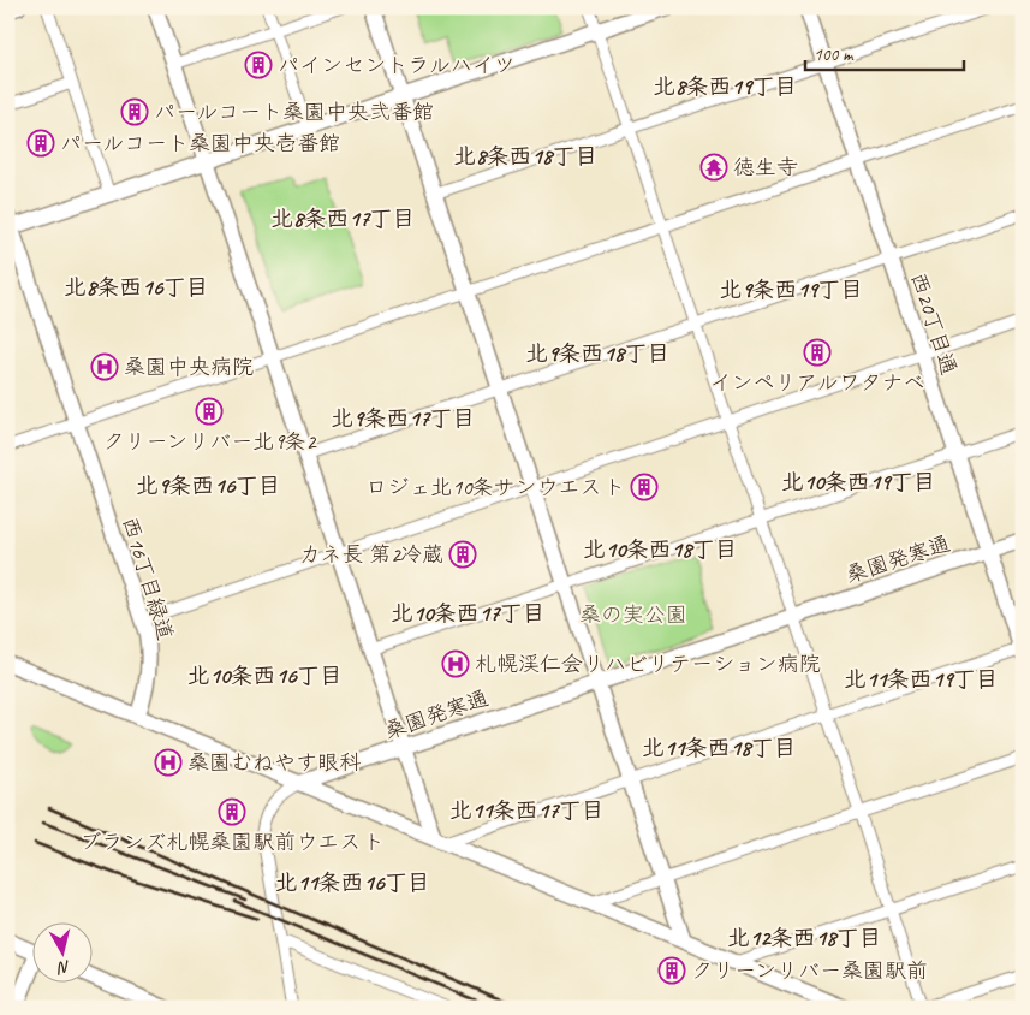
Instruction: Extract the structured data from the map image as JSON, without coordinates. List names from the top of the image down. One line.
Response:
{"streets":{"street":["西20丁目通","桑園発寒通","西16丁目緑道"]},"crossings":[["西20丁目通","桑園発寒通"]],"districts":["北8条西19丁目","北8条西18丁目","北8条西17丁目","北8条西16丁目","北9条西19丁目","北9条西18丁目","北9条西17丁目","北10条西19丁目","北9条西16丁目","北10条西18丁目","北10条西17丁目","北10条西16丁目","北11条西19丁目","北11条西18丁目","北11条西17丁目","北11条西16丁目","北12条西18丁目"],"parks":["桑の実公園"],"places":{"building":["パインセントラルハイツ","パールコート桑園中央弐番館","パールコート桑園中央壱番館","インペリアルワタナベ","クリーンリバー北9条2","ロジェ北10条サンウエスト","カネ長 第2冷蔵","ブランズ札幌桑園駅前ウエスト","クリーンリバー桑園駅前"],"temple":["徳生寺"],"hospital":["桑園中央病院","札幌渓仁会リハビリテーション病院","桑園むねやす眼科"]},"scale_bar":"100 m","north":"bottom"}
